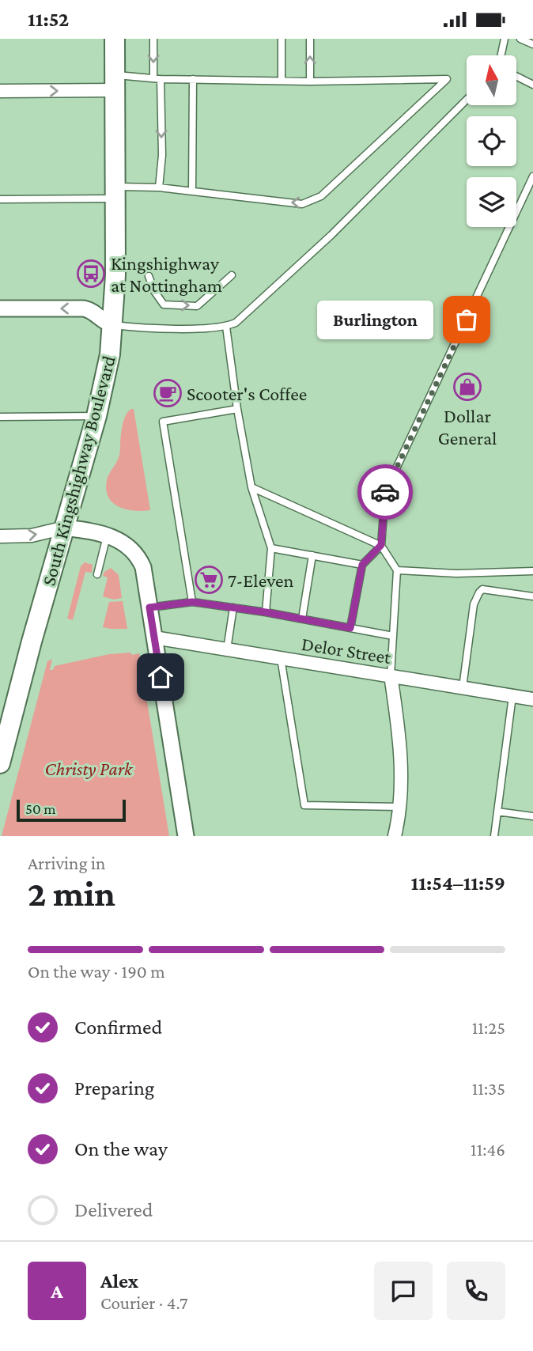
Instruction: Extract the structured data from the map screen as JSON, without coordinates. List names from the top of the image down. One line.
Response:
{"streets":{"main road":["South Kingshighway Boulevard"],"street":["Delor Street"]},"parks":["Christy Park"],"places":{"bus stop":["Kingshighway at Nottingham"],"other":["Burlington"],"shop":["Dollar General"],"cafe":["Scooter's Coffee"],"supermarket":["7-Eleven"]},"scale_bar":"50 m","north":"top","page":{"status":"11:52","bubble":"Burlington","scale":"50 m","heading":["2 min","Arriving in","11:54–11:59"],"panel":["Alex","Courier · 4.7"],"bar":"On the way · 190 m","list":[["Confirmed","11:25"],["Preparing","11:35"],["On the way","11:46"],"Delivered"],"round":"A"}}
